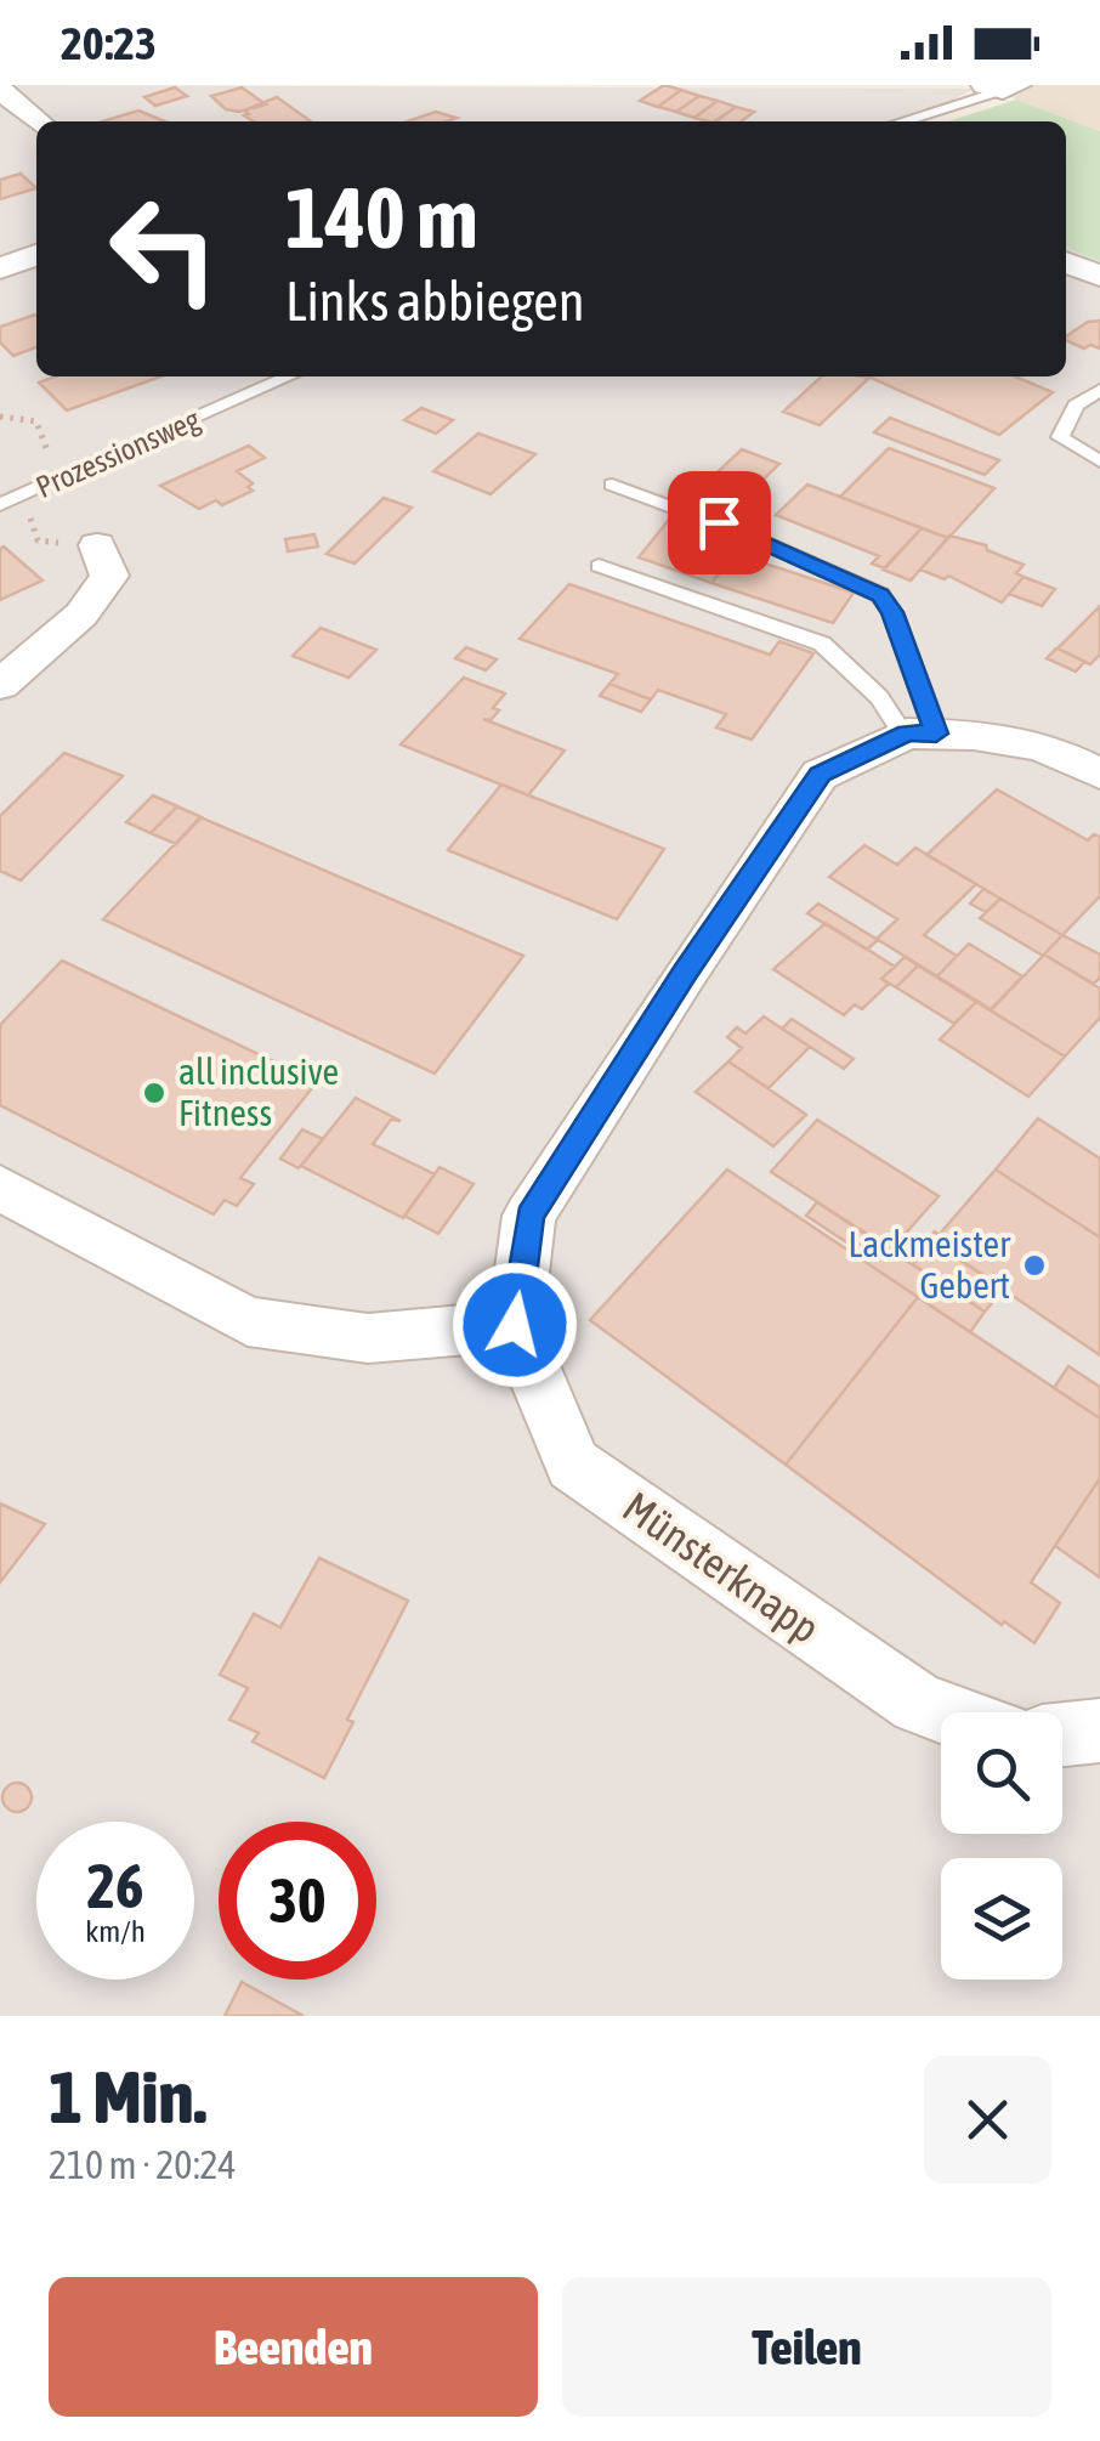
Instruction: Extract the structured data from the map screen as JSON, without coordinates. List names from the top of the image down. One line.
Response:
{"streets":{"street":["Münsterknapp"],"lane":["Prozessionsweg"]},"places":["all inclusive Fitness","Lackmeister Gebert"],"page":{"status":"20:23","turn":["140 m","Links abbiegen"],"speed":"26 km/h","limit":"30","heading":["1 Min.","210 m · 20:24"],"buttons":["Beenden","Teilen"]}}
